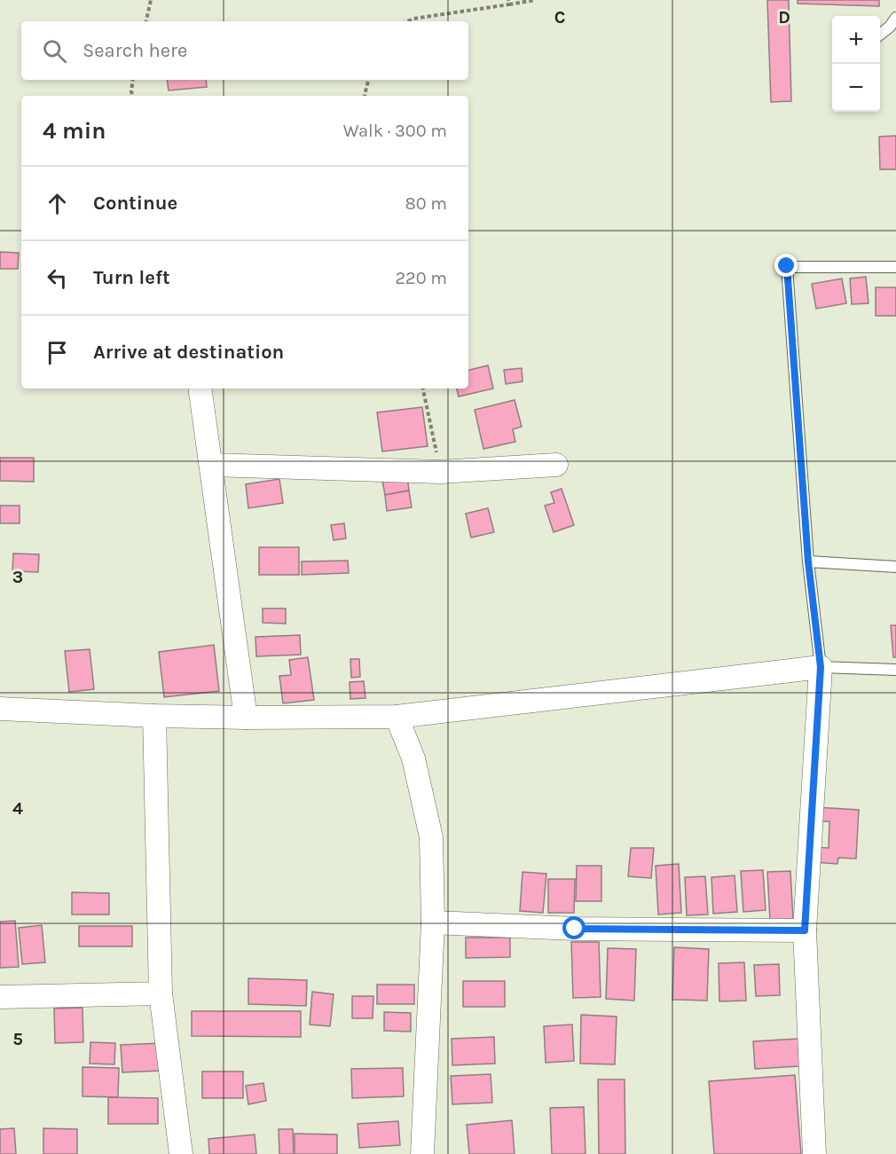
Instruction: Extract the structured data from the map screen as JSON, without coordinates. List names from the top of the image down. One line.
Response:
{"page":{"map_buttons":["+","−"],"search":"Search here","heading":["4 min","Walk · 300 m"],"list":[["Continue","80 m"],["Turn left","220 m"],"Arrive at destination"]},"grid":{"columns":["C","D"],"rows":["3","4","5"]}}
